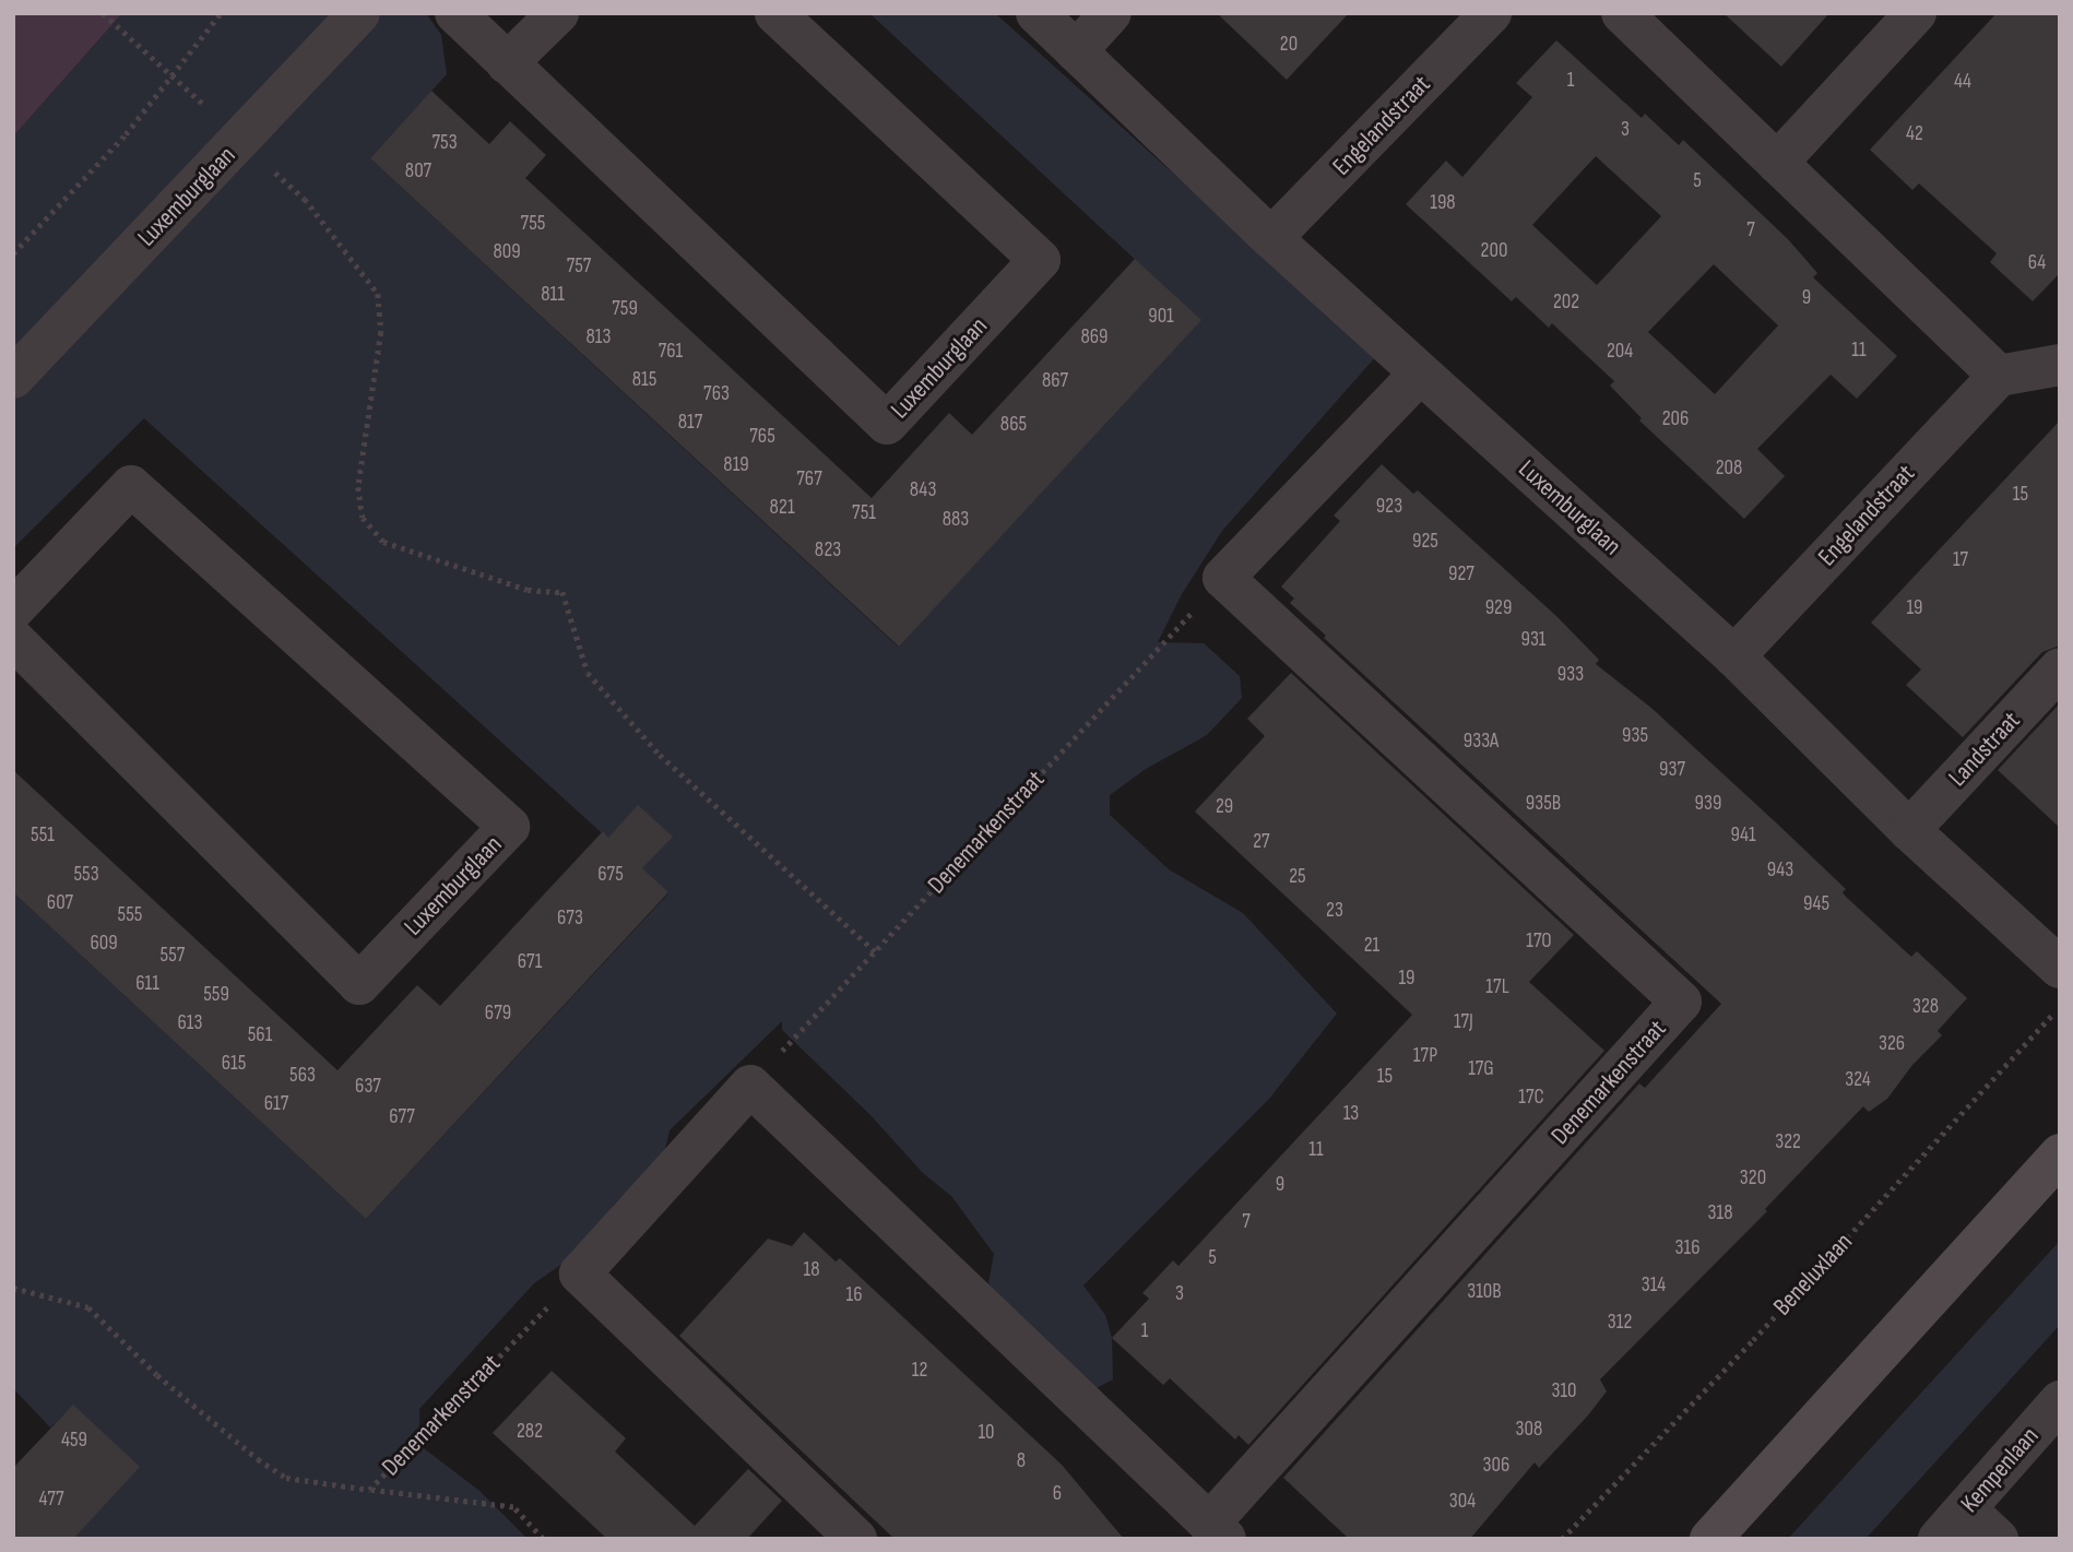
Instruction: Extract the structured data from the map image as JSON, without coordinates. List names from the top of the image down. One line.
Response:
{"streets":{"street":["Engelandstraat","Luxemburglaan","Landstraat","Denemarkenstraat","Kempenlaan"],"path":["Beneluxlaan"]},"crossings":[["Engelandstraat","Luxemburglaan"],["Luxemburglaan","Landstraat"]],"house_numbers":["20","1","44","3","42","753","807","5","198","755","7","200","809","64","757","811","9","202","759","901","813","869","11","761","204","815","867","763","206","817","865","765","819","208","767","843","15","923","821","751","883","925","823","17","927","929","19","931","933","935","933A","937","935B","939","29","551","941","27","943","553","675","25","607","945","23","555","673","17O","609","21","557","671","19","611","17L","559","328","679","17J","613","561","326","17P","615","17G","563","15","324","637","17C","617","13","677","322","11","320","9","318","7","316","5","18","314","310B","3","16","312","1","12","310","308","282","10","459","8","306","6","477","304"]}
